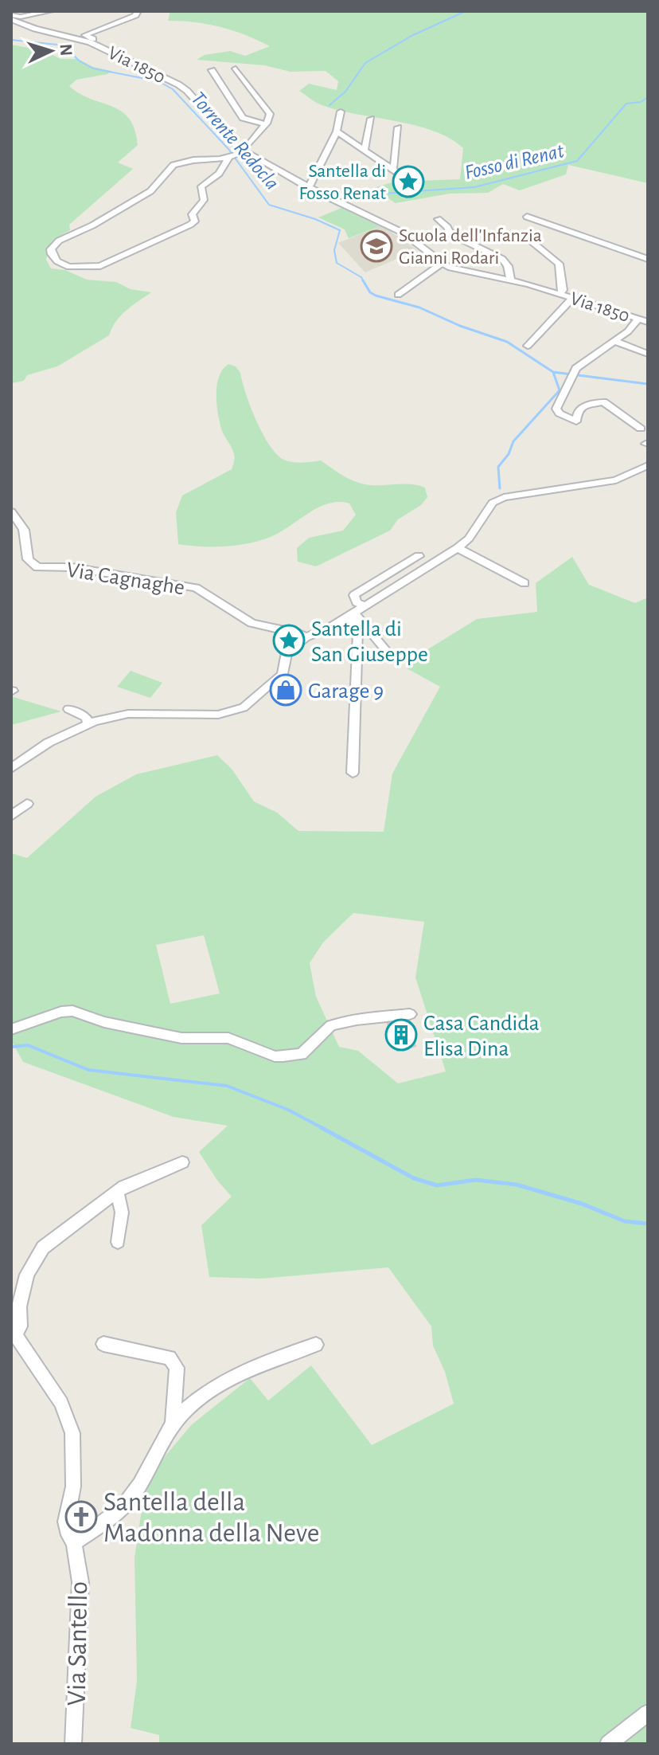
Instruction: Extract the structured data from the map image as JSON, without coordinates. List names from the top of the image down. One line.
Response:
{"streets":{"street":["Via 1850","Via Cagnaghe","Via Santello"]},"water":["Torrente Redocla","Fosso di Renat"],"places":{"place":["Santella di Fosso Renat","Santella di San Giuseppe"],"school or university":["Scuola dell'Infanzia Gianni Rodari"],"shop":["Garage 9"],"building":["Casa Candida Elisa Dina"],"church":["Santella della Madonna della Neve"]},"north":"right"}
